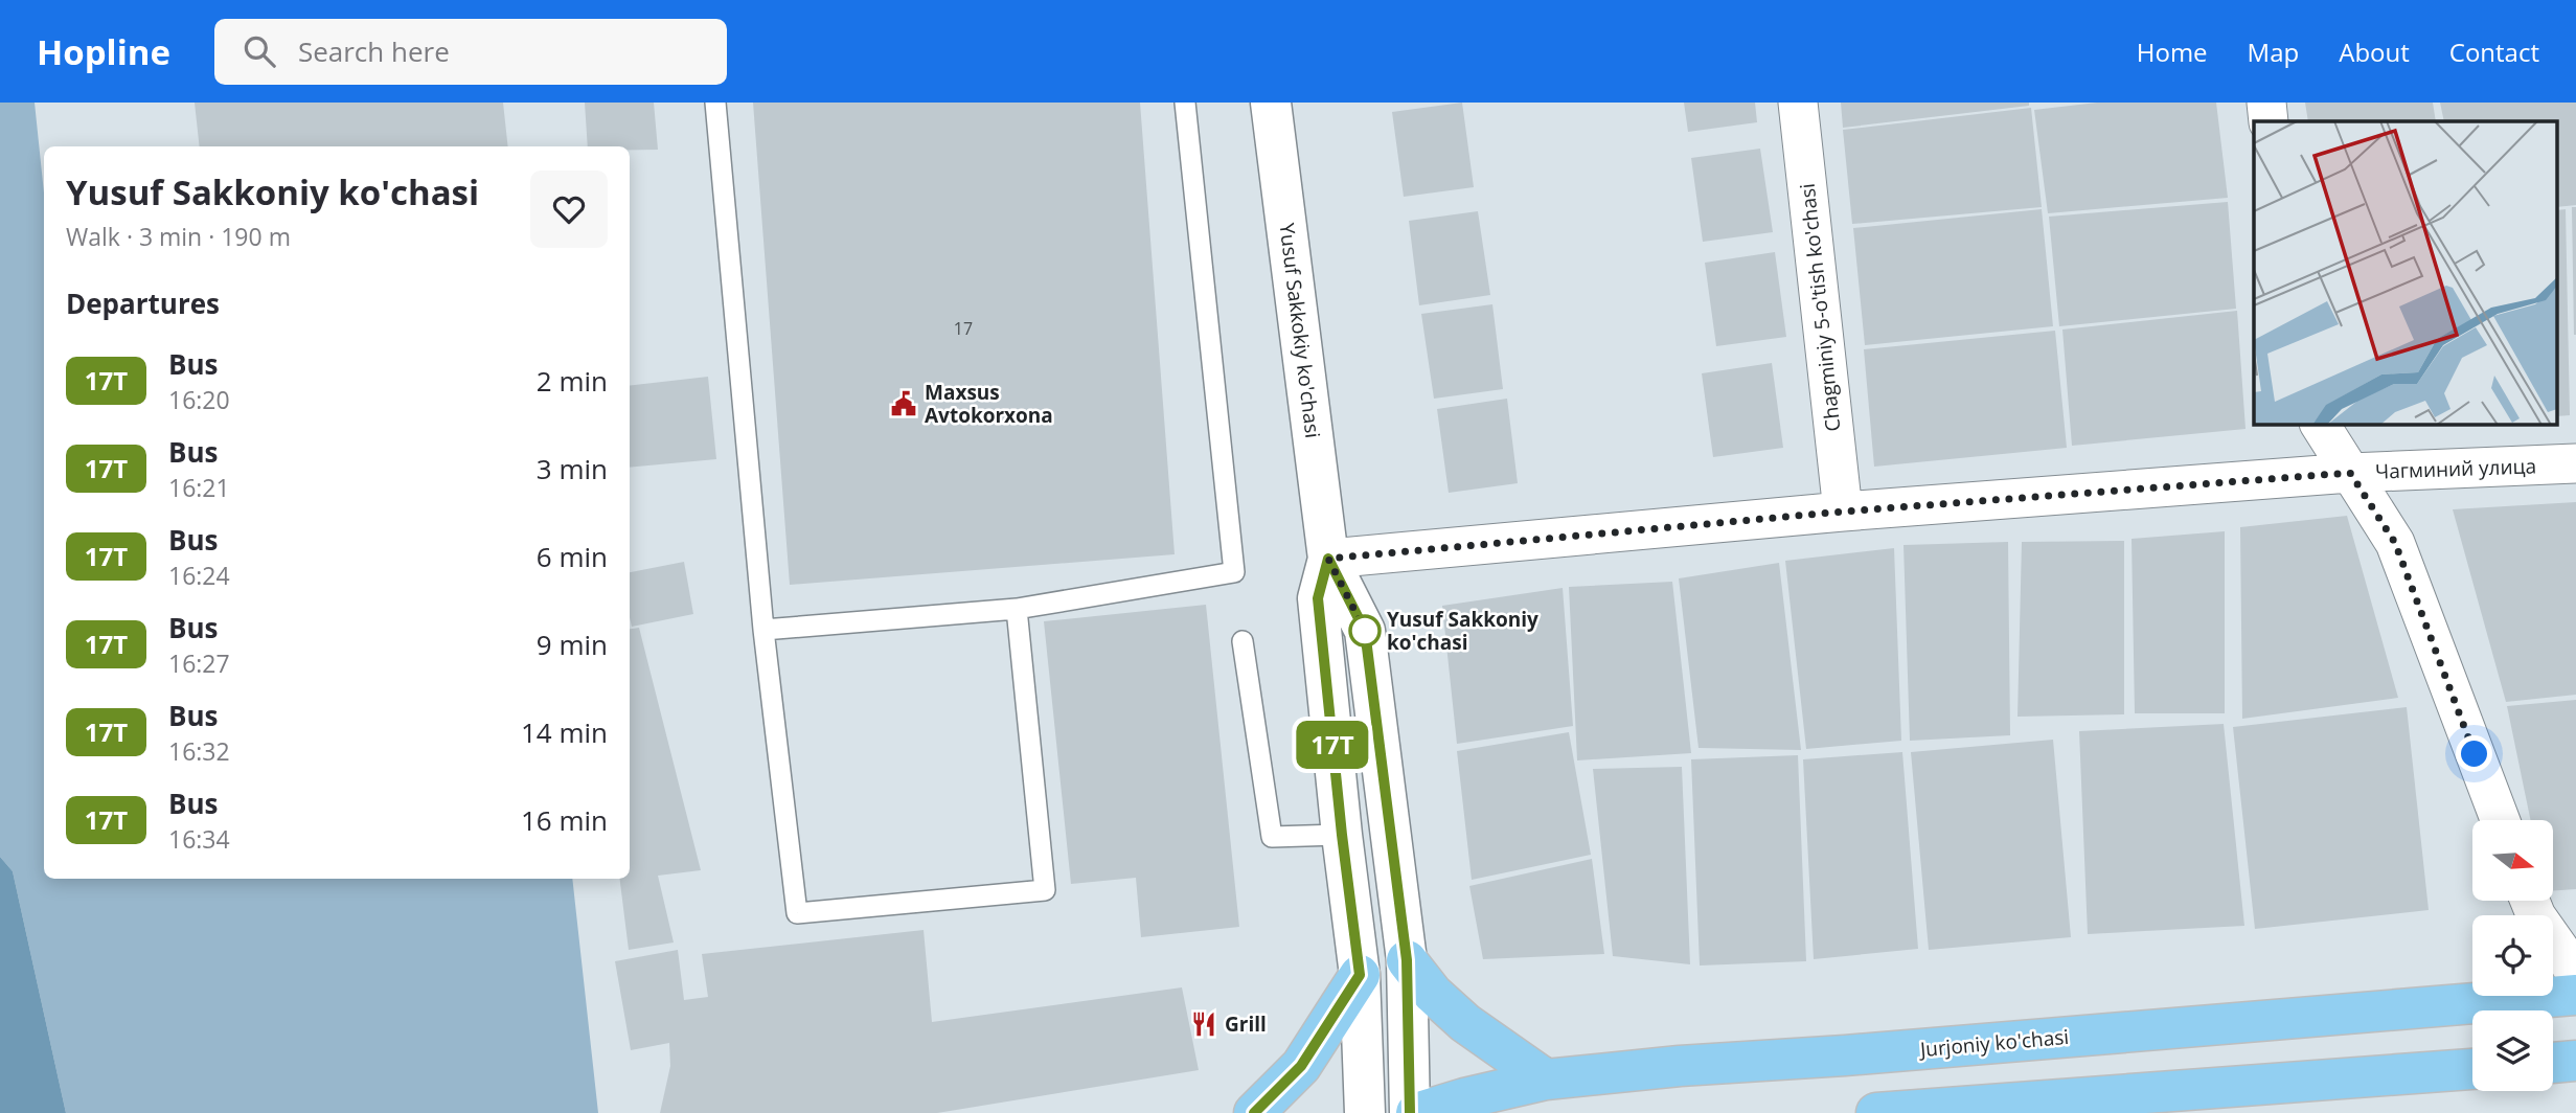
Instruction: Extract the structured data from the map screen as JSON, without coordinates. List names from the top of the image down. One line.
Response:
{"streets":{"main road":["Yusuf Sakkokiy ko'chasi","Jurjoniy ko'chasi"],"street":["Chagminiy 5-o'tish ko'chasi","Чагминий улица"]},"crossings":[["Chagminiy 5-o'tish ko'chasi","Чагминий улица"],["Yusuf Sakkokiy ko'chasi","Чагминий улица"]],"places":{"public building":["Maxsus Avtokorxona"],"other":["Yusuf Sakkoniy ko'chasi"],"restaurant":["Grill"]},"lines":["bus line 17T"],"house_numbers":["17"],"north":"right","page":{"header":"Hopline","search":"Search here","nav":["Home","Map","About","Contact"],"on_map":"17T","heading":[["Yusuf Sakkoniy ko'chasi","Walk · 3 min · 190 m"],"Departures"],"list":[{"mark":"17T","name":"Bus","note":"16:20","value":"2 min"},{"mark":"17T","name":"Bus","note":"16:21","value":"3 min"},{"mark":"17T","name":"Bus","note":"16:24","value":"6 min"},{"mark":"17T","name":"Bus","note":"16:27","value":"9 min"},{"mark":"17T","name":"Bus","note":"16:32","value":"14 min"},{"mark":"17T","name":"Bus","note":"16:34","value":"16 min"}]}}
